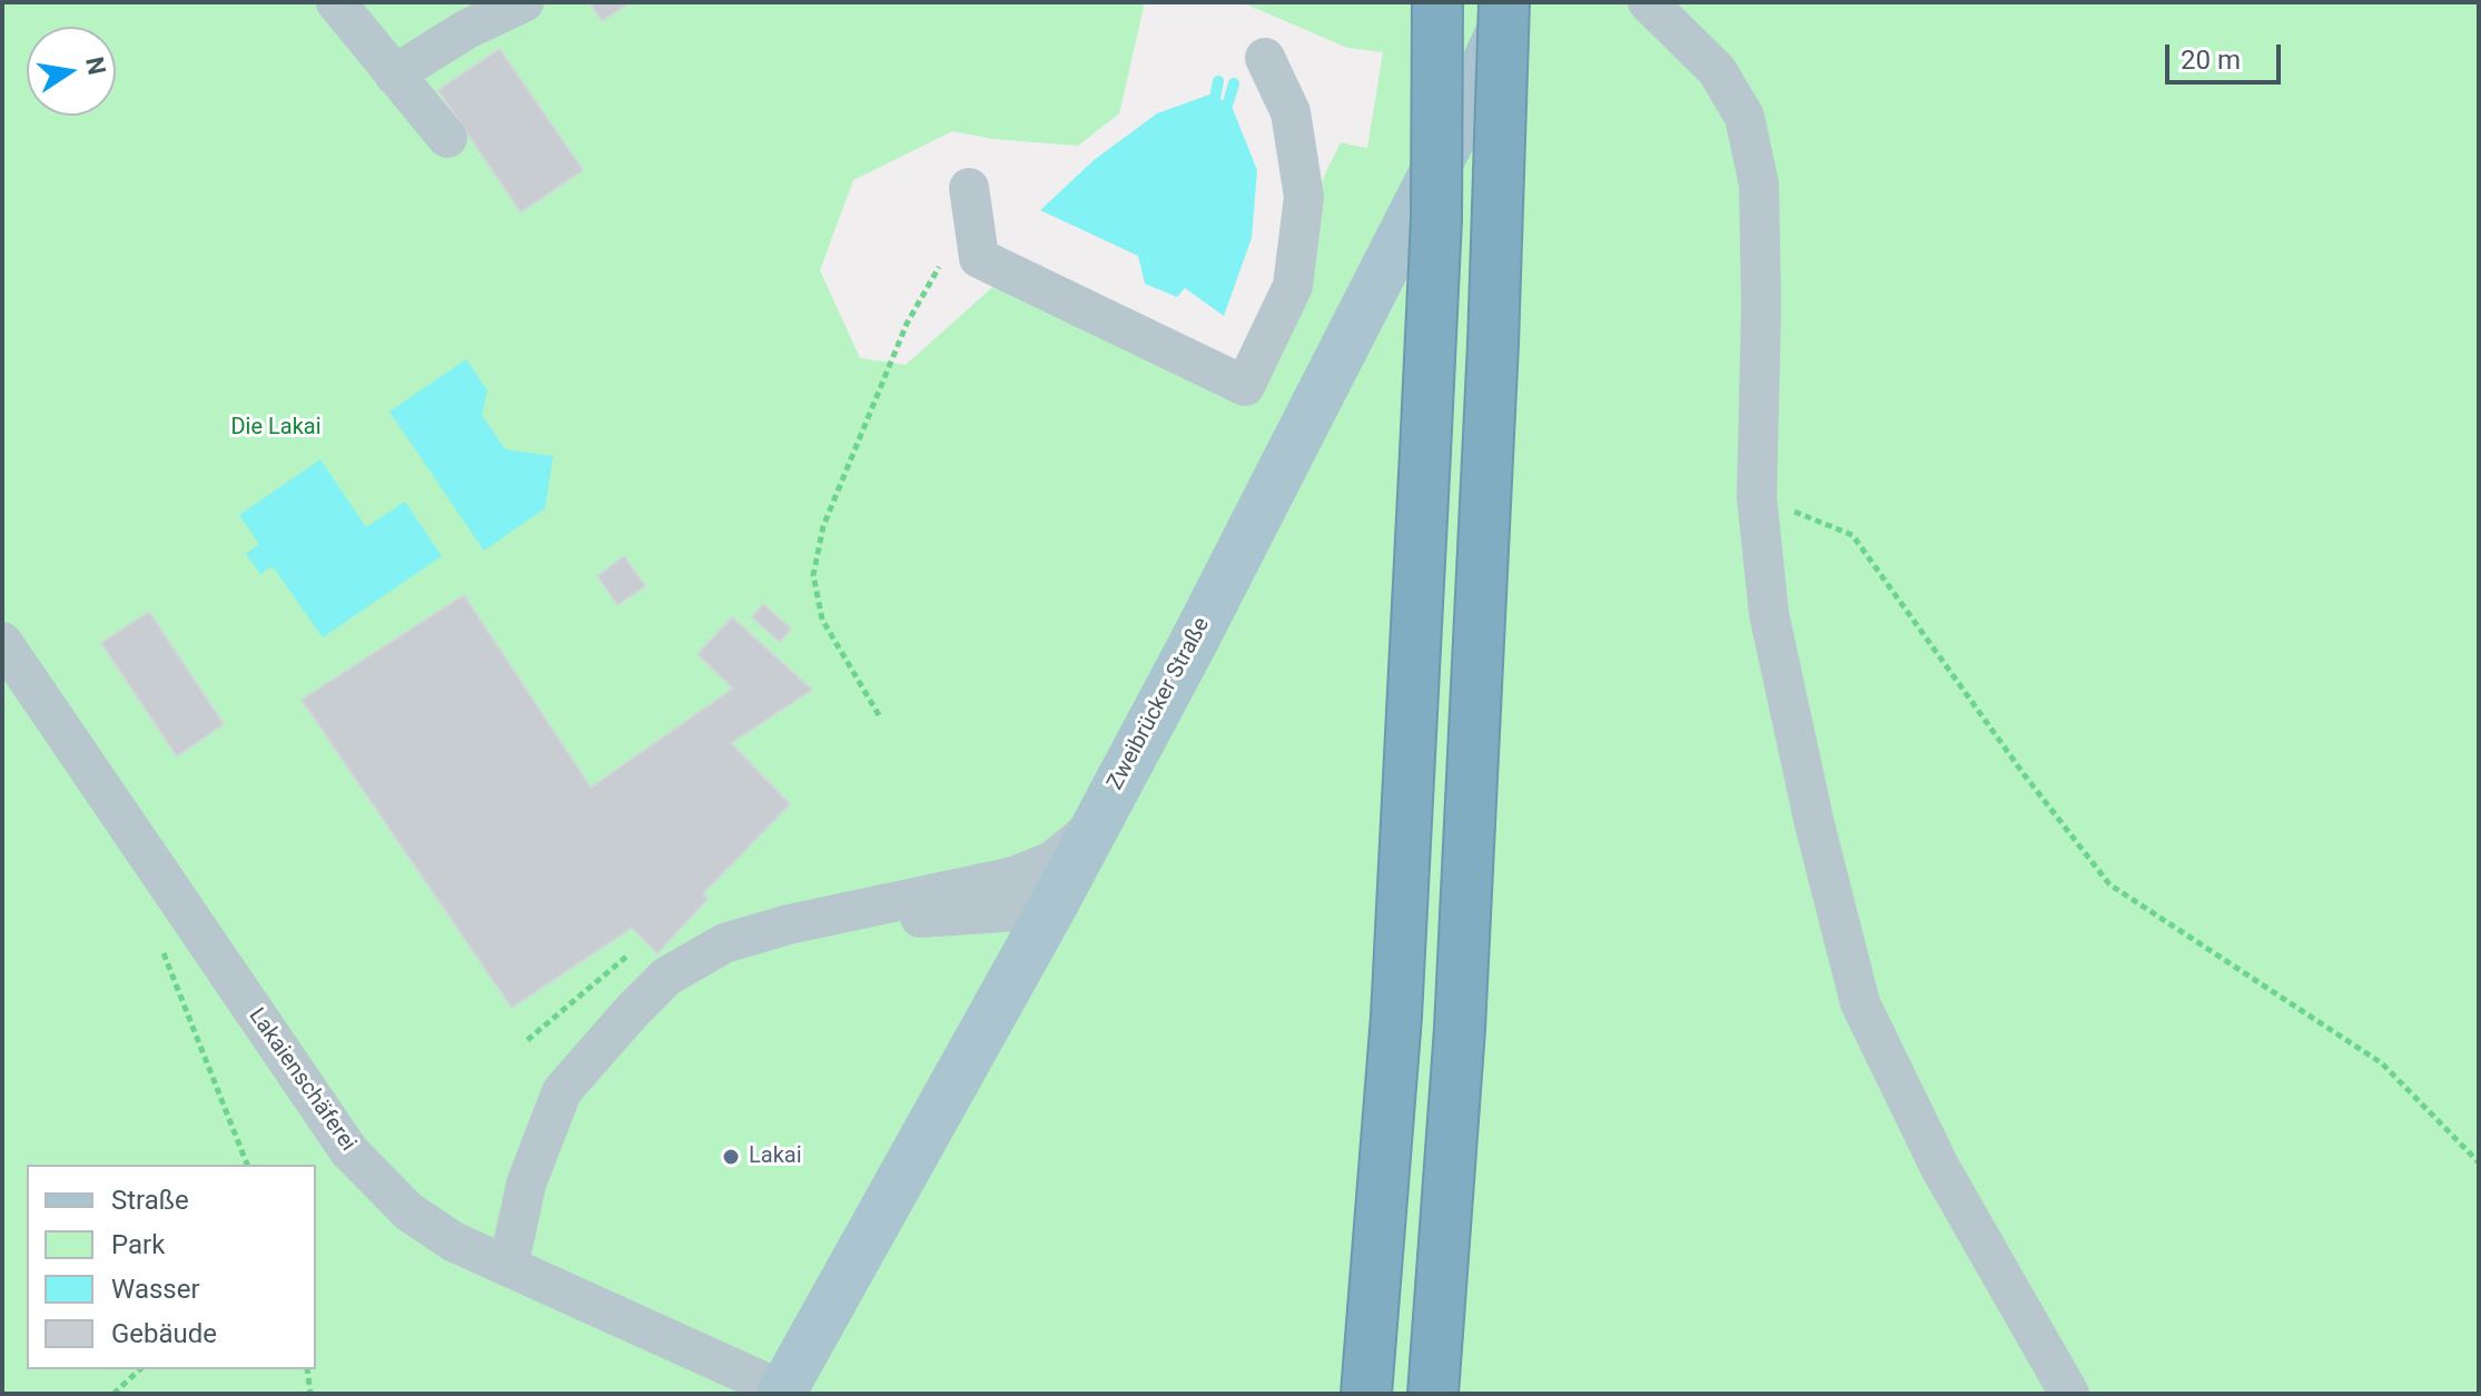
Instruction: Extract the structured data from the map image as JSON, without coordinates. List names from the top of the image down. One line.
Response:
{"streets":{"main road":["Zweibrücker Straße"],"lane":["Lakaienschäferei"]},"crossings":[["Zweibrücker Straße","Lakaienschäferei"]],"parks":["Die Lakai"],"places":["Lakai"],"legend":["Straße","Park","Wasser","Gebäude"],"scale_bar":"20 m","north":"right"}
